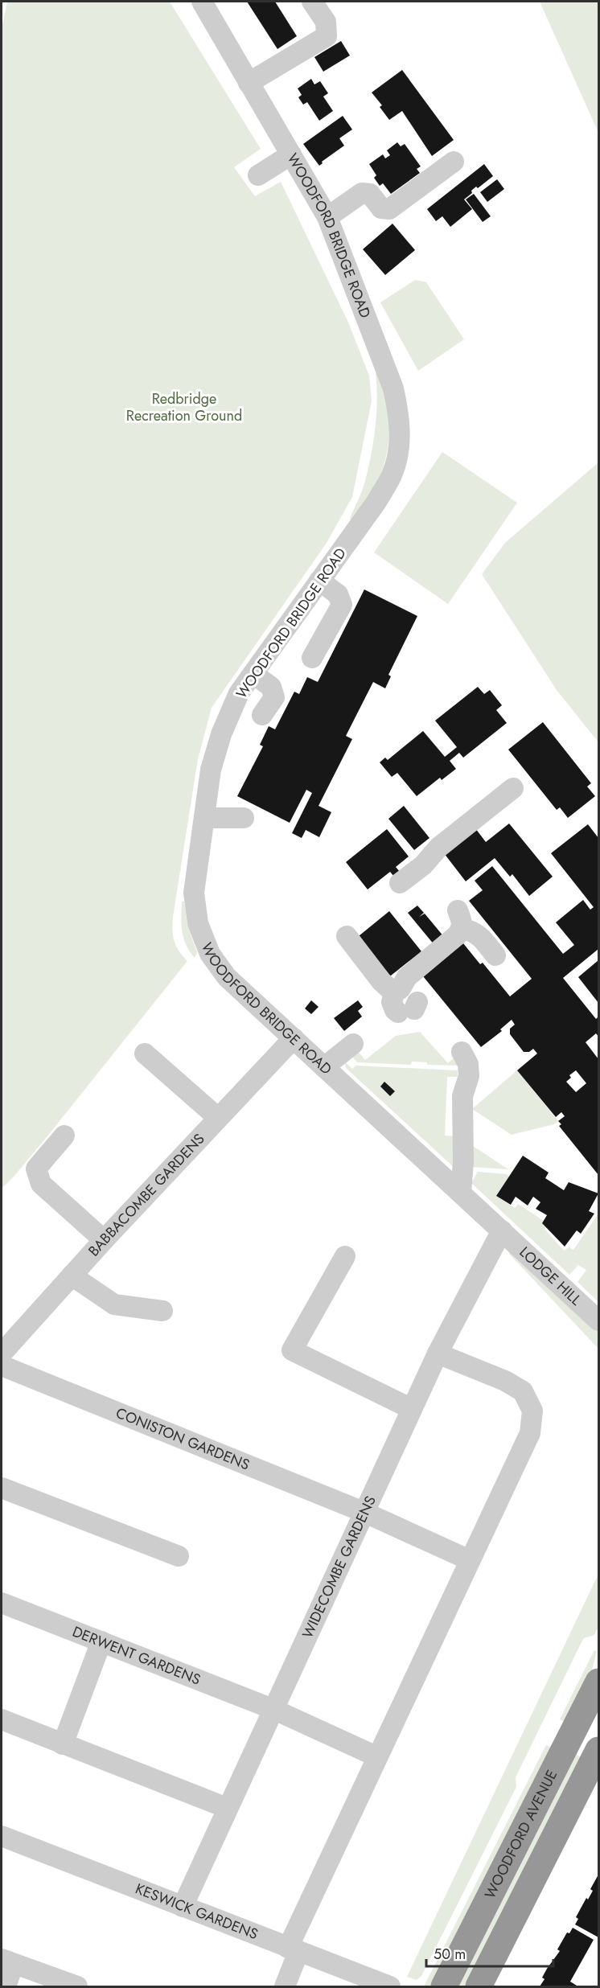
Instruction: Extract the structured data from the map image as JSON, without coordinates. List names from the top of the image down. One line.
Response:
{"streets":{"highway":["WOODFORD AVENUE"],"street":["WOODFORD BRIDGE ROAD","BABBACOMBE GARDENS","LODGE HILL","CONISTON GARDENS","WIDECOMBE GARDENS","DERWENT GARDENS","KESWICK GARDENS"]},"crossings":[["WOODFORD BRIDGE ROAD","BABBACOMBE GARDENS"],["WOODFORD BRIDGE ROAD","LODGE HILL"],["WOODFORD BRIDGE ROAD","WIDECOMBE GARDENS"],["LODGE HILL","WIDECOMBE GARDENS"],["CONISTON GARDENS","WIDECOMBE GARDENS"],["WIDECOMBE GARDENS","DERWENT GARDENS"],["WIDECOMBE GARDENS","KESWICK GARDENS"]],"parks":["Redbridge Recreation Ground"],"scale_bar":"50 m"}
